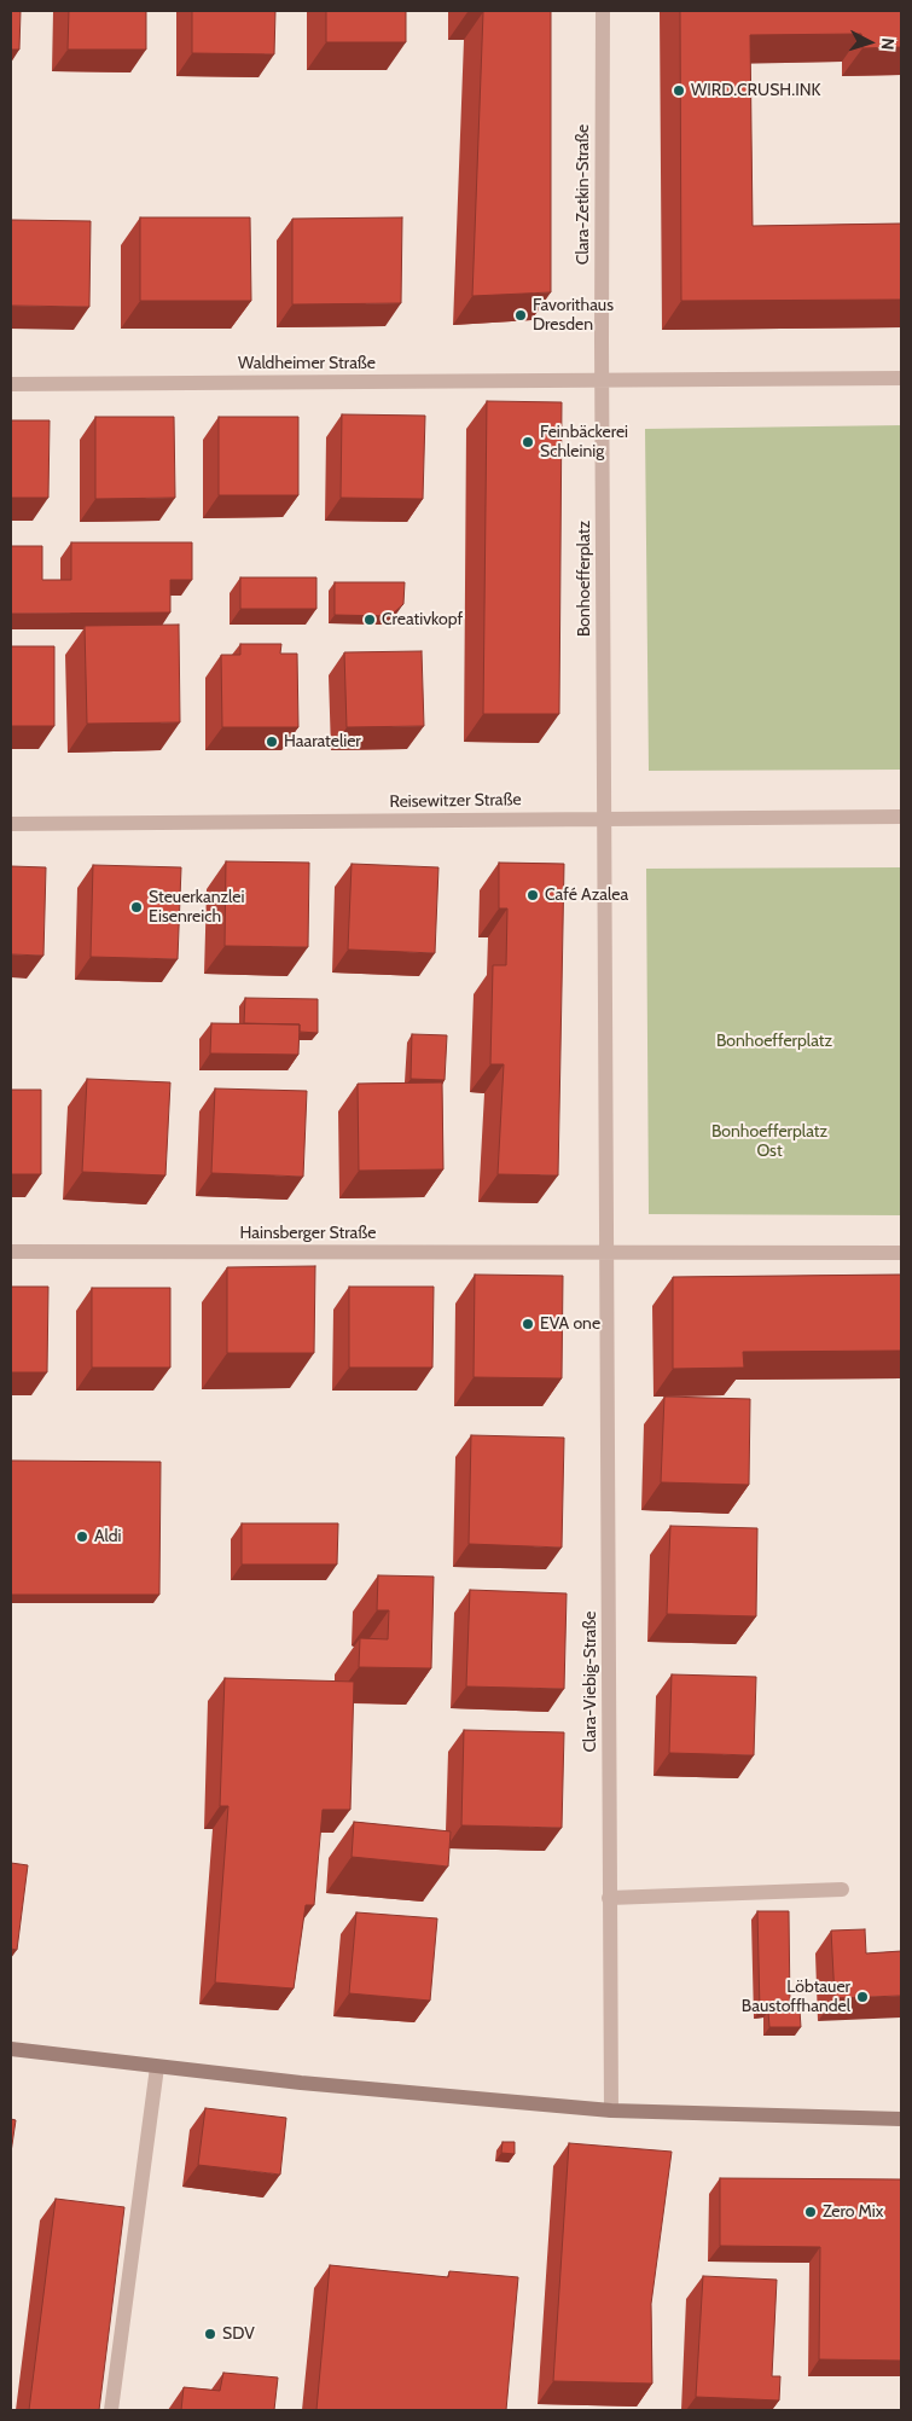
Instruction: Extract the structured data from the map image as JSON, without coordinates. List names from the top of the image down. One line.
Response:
{"streets":{"street":["Clara-Zetkin-Straße","Waldheimer Straße","Bonhoefferplatz","Reisewitzer Straße","Hainsberger Straße","Clara-Viebig-Straße"]},"crossings":[["Clara-Zetkin-Straße","Waldheimer Straße"],["Clara-Zetkin-Straße","Bonhoefferplatz"],["Waldheimer Straße","Bonhoefferplatz"],["Bonhoefferplatz","Reisewitzer Straße"],["Bonhoefferplatz","Hainsberger Straße"],["Bonhoefferplatz","Clara-Viebig-Straße"],["Hainsberger Straße","Clara-Viebig-Straße"]],"parks":["Bonhoefferplatz","Bonhoefferplatz Ost"],"places":["WIRD.CRUSH.INK","Favorithaus Dresden","Feinbäckerei Schleinig","Creativkopf","Haaratelier","Café Azalea","Steuerkanzlei Eisenreich","EVA one","Aldi","Löbtauer Baustoffhandel","Zero Mix","SDV"],"north":"right"}
